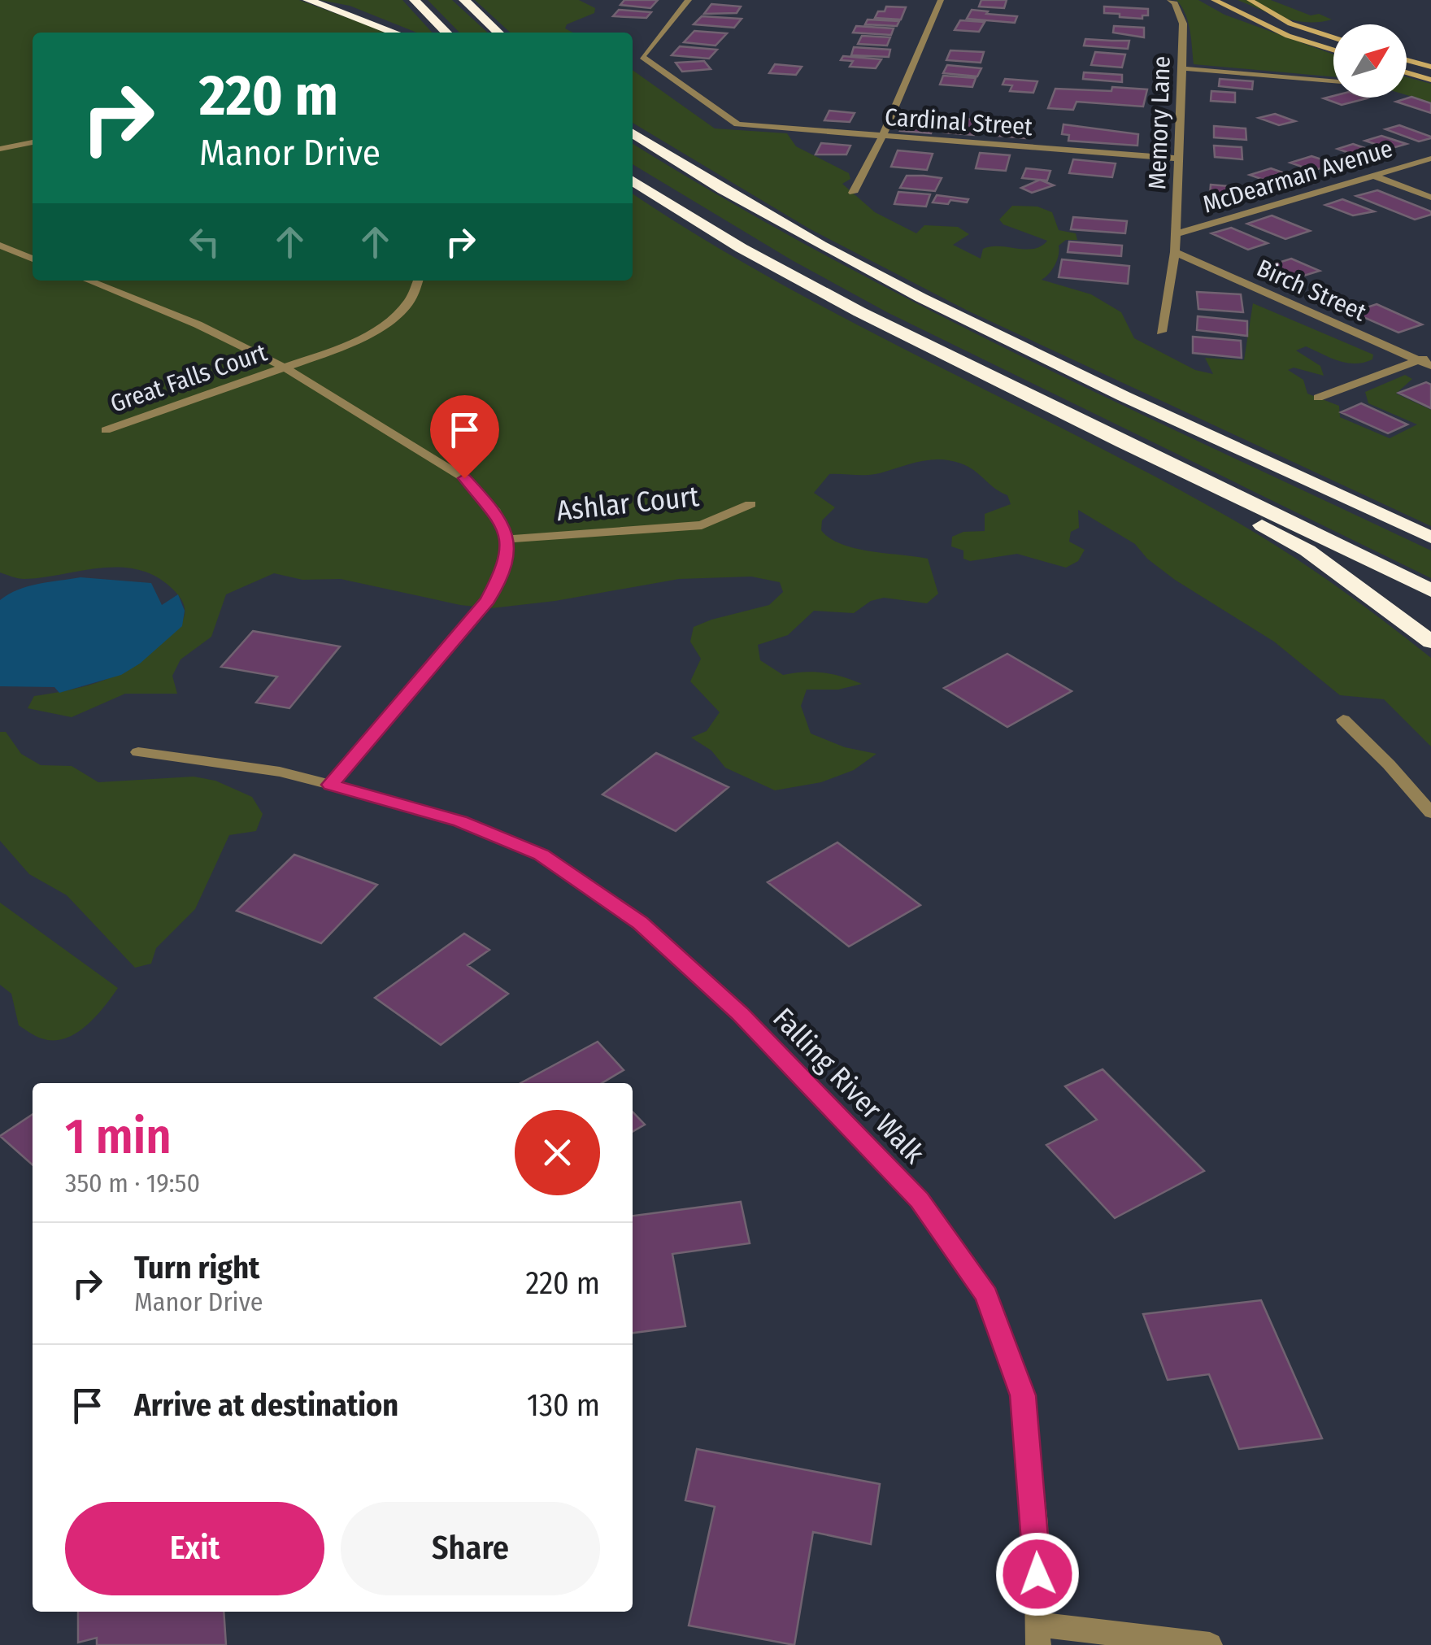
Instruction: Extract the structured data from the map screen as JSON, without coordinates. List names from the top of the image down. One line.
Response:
{"streets":{"street":["Cardinal Street","Memory Lane","McDearman Avenue","Birch Street","Great Falls Court","Ashlar Court","Falling River Walk"]},"crossings":[["Cardinal Street","Memory Lane"],["Memory Lane","McDearman Avenue"],["Memory Lane","Birch Street"]],"north":"top right","page":{"turn":["220 m","Manor Drive"],"heading":["1 min","350 m · 19:50"],"list":[{"name":"Turn right","note":"Manor Drive","value":"220 m"},{"name":"Arrive at destination","value":"130 m"}],"buttons":["Exit","Share"]}}
